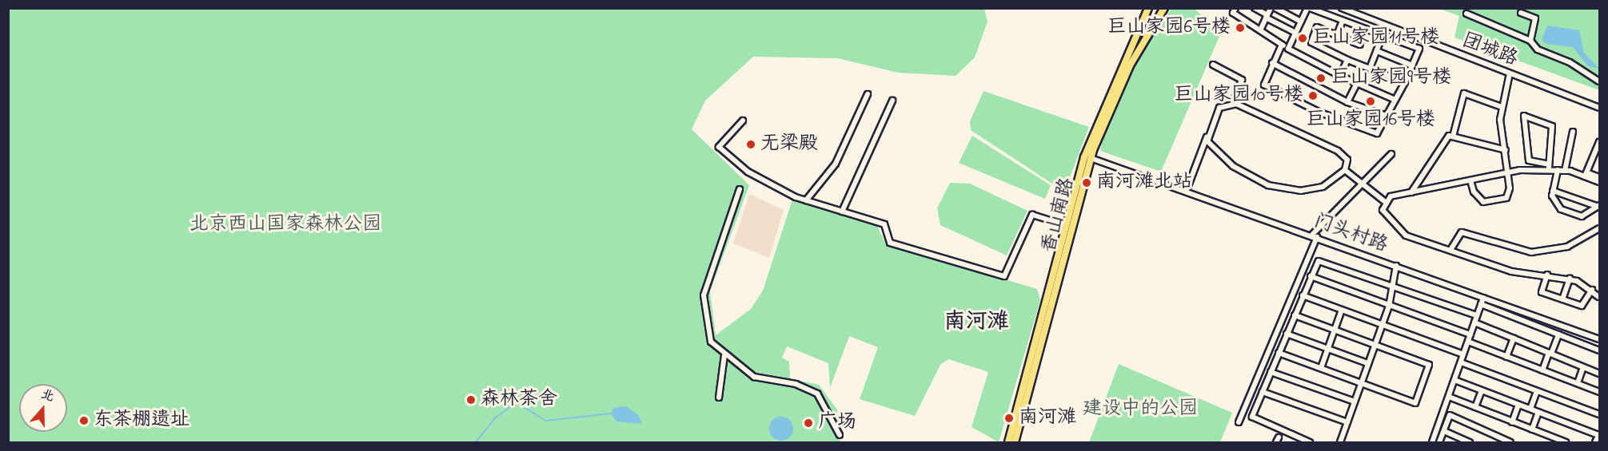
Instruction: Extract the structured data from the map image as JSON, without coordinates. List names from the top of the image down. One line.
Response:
{"streets":{"main road":["香山南路"],"street":["团城路","门头村路"]},"crossings":[["香山南路","门头村路"]],"districts":["南河滩"],"parks":["北京西山国家森林公园","建设中的公园"],"places":["巨山家园6号楼","巨山家园11号楼","巨山家园9号楼","巨山家园10号楼","巨山家园16号楼","无梁殿","南河滩北站","森林茶舍","南河滩","东茶棚遗址","广场"],"north":"top"}
